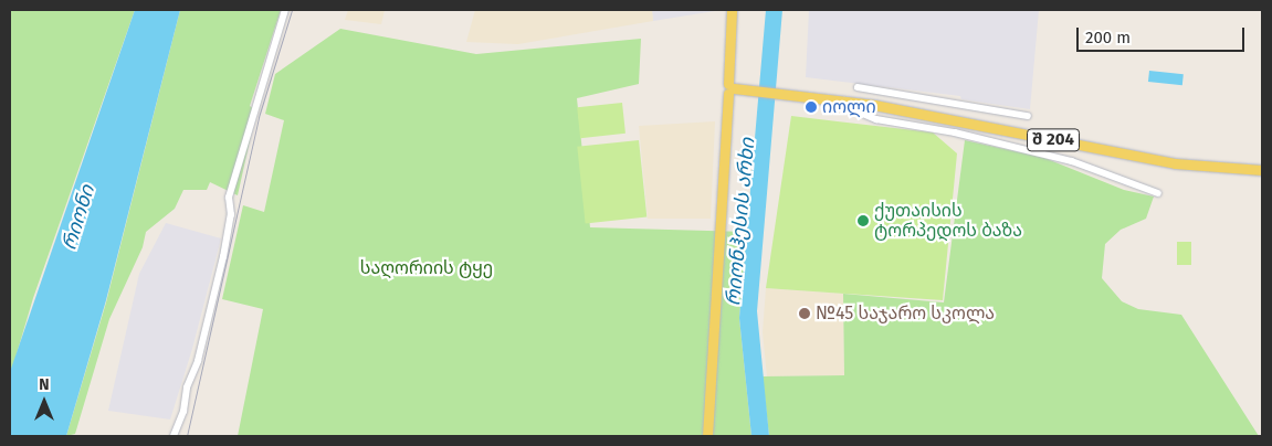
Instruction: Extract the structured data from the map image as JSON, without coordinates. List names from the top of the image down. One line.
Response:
{"streets":{"main road":["შ 204"]},"water":["რიონი","რიონჰესის არხი"],"parks":["საღორიის ტყე"],"places":["იოლი","ქუთაისის ტორპედოს ბაზა","№45 საჯარო სკოლა"],"scale_bar":"200 m","north":"top"}
